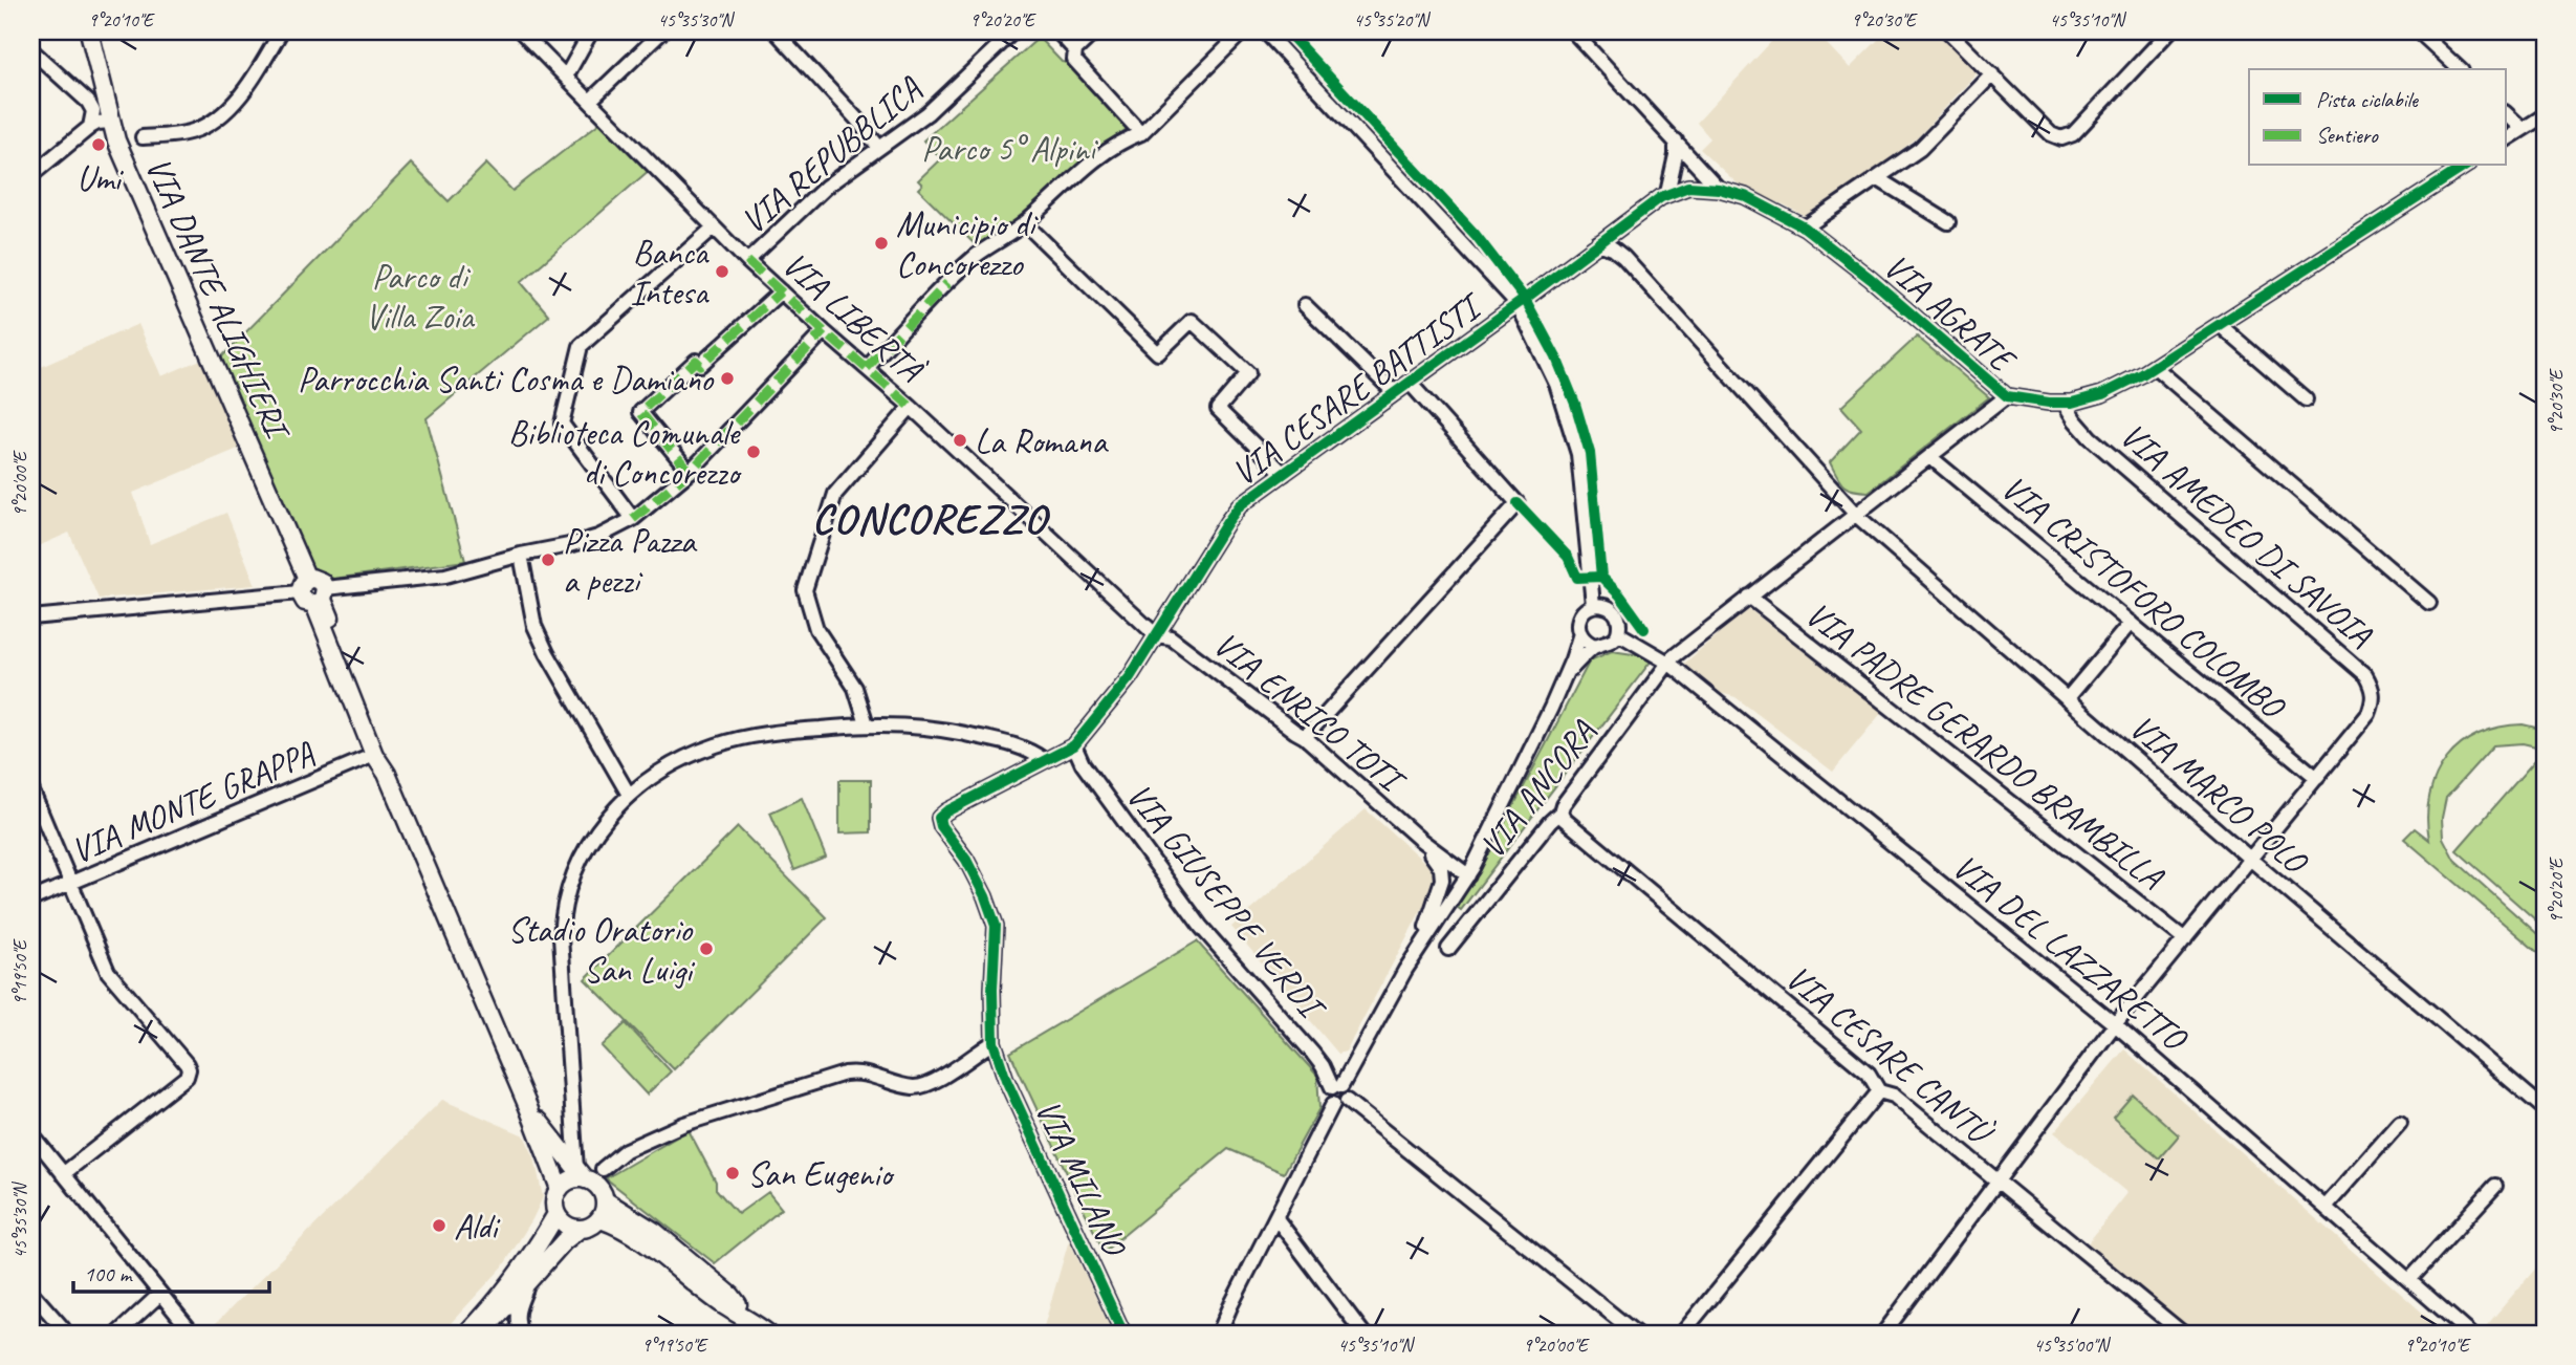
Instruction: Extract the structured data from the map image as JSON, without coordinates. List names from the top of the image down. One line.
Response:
{"streets":{"main road":["VIA DANTE ALIGHIERI"],"street":["VIA REPUBBLICA","VIA AGRATE","VIA LIBERTÀ","VIA CESARE BATTISTI","VIA AMEDEO DI SAVOIA","VIA CRISTOFORO COLOMBO","VIA ENRICO TOTI","VIA PADRE GERARDO BRAMBILLA","VIA ANCORA","VIA MARCO POLO","VIA MONTE GRAPPA","VIA GIUSEPPE VERDI","VIA DEL LAZZARETTO","VIA CESARE CANTÙ","VIA MILANO"]},"crossings":[["VIA REPUBBLICA","VIA LIBERTÀ"],["VIA DANTE ALIGHIERI","VIA MONTE GRAPPA"],["VIA AGRATE","VIA CESARE BATTISTI"],["VIA AGRATE","VIA AMEDEO DI SAVOIA"],["VIA AGRATE","VIA ANCORA"],["VIA AGRATE","VIA MARCO POLO"],["VIA LIBERTÀ","VIA CESARE BATTISTI"],["VIA LIBERTÀ","VIA ENRICO TOTI"],["VIA CESARE BATTISTI","VIA ENRICO TOTI"],["VIA CESARE BATTISTI","VIA GIUSEPPE VERDI"],["VIA AMEDEO DI SAVOIA","VIA CRISTOFORO COLOMBO"],["VIA CRISTOFORO COLOMBO","VIA ANCORA"],["VIA PADRE GERARDO BRAMBILLA","VIA ANCORA"],["VIA ANCORA","VIA MARCO POLO"],["VIA ANCORA","VIA DEL LAZZARETTO"],["VIA ANCORA","VIA CESARE CANTÙ"]],"districts":["CONCOREZZO"],"parks":["Parco 5° Alpini","Parco di Villa Zoia"],"places":["Umi","Municipio di Concorezzo","Banca Intesa","Parrocchia Santi Cosma e Damiano","La Romana","Biblioteca Comunale di Concorezzo","Pizza Pazza a pezzi","Stadio Oratorio San Luigi","San Eugenio","Aldi"],"legend":["Pista ciclabile","Sentiero"],"scale_bar":"100 m","coordinates":["9°20'10\"E","45°35'30\"N","9°20'20\"E","45°35'20\"N","9°20'30\"E","45°35'10\"N","9°20'00\"E","9°19'50\"E","45°35'00\"N"]}
